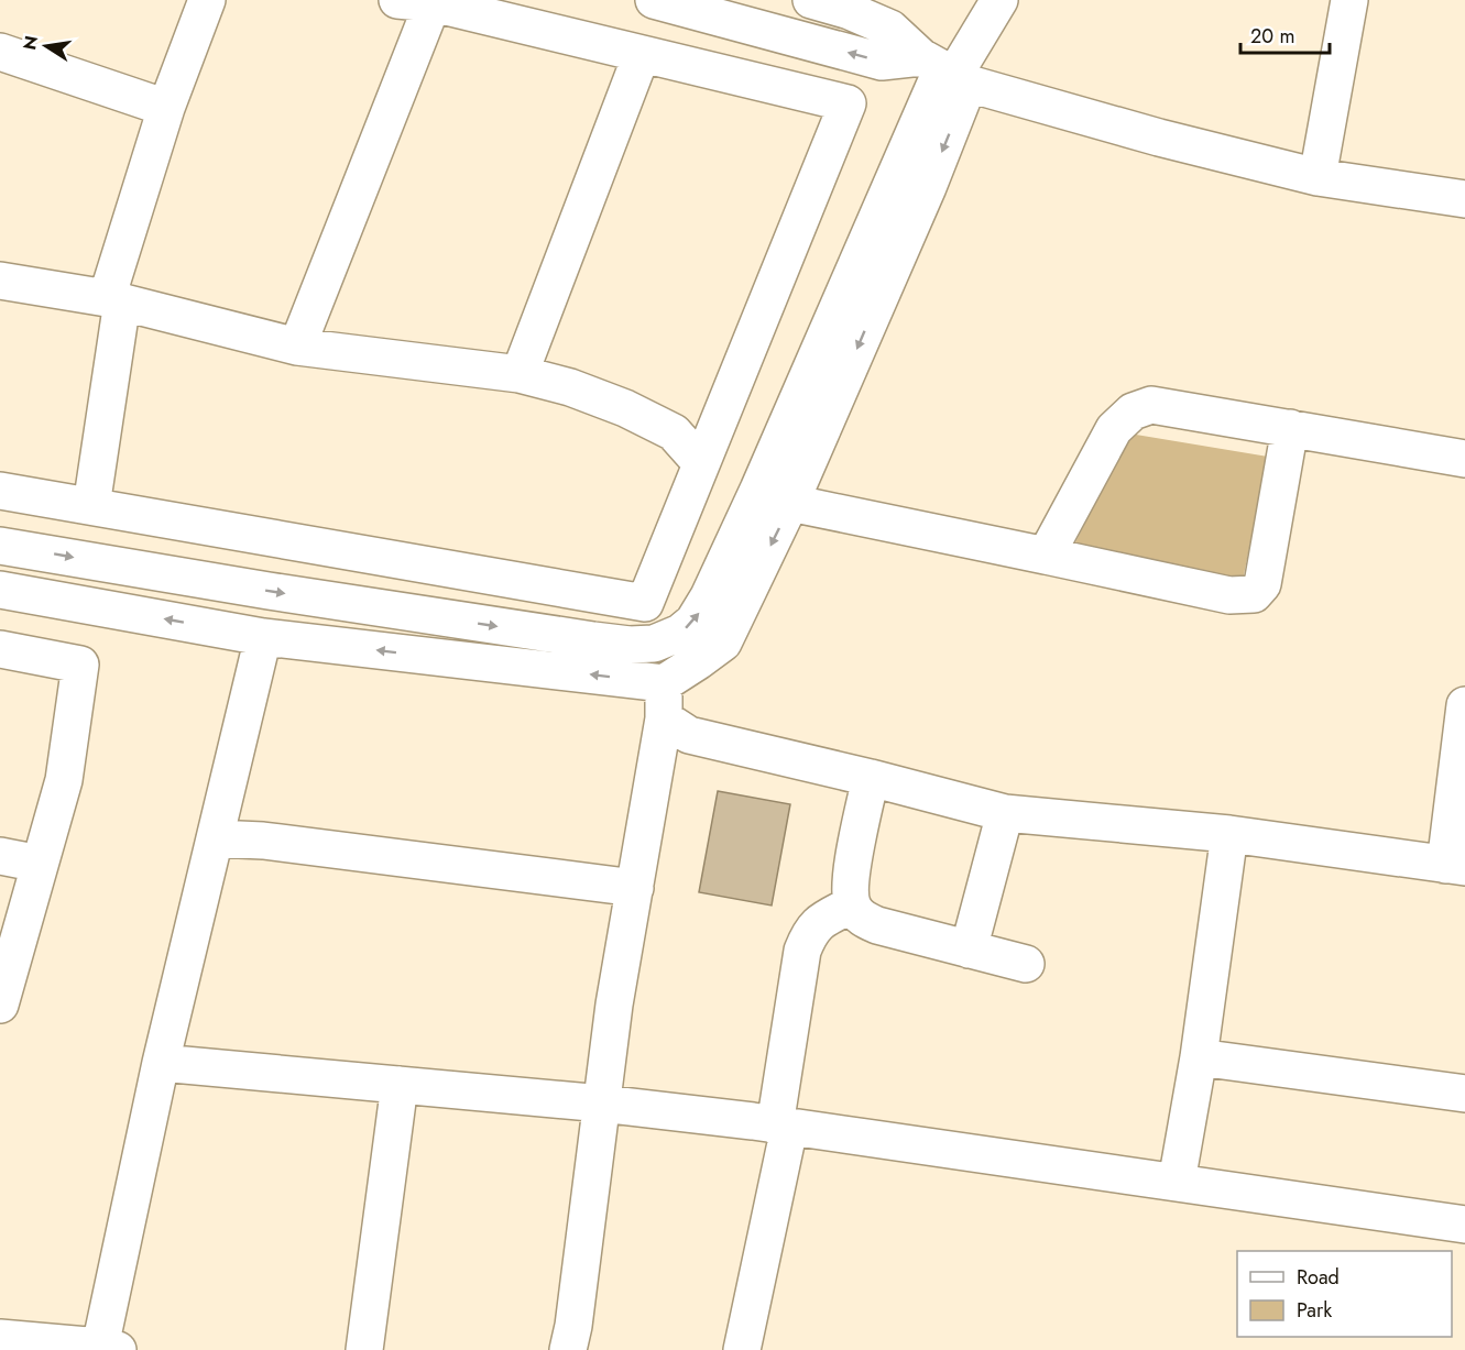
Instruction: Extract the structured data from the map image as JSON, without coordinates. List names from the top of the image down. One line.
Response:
{"legend":["Road","Park"],"scale_bar":"20 m","north":"left"}
